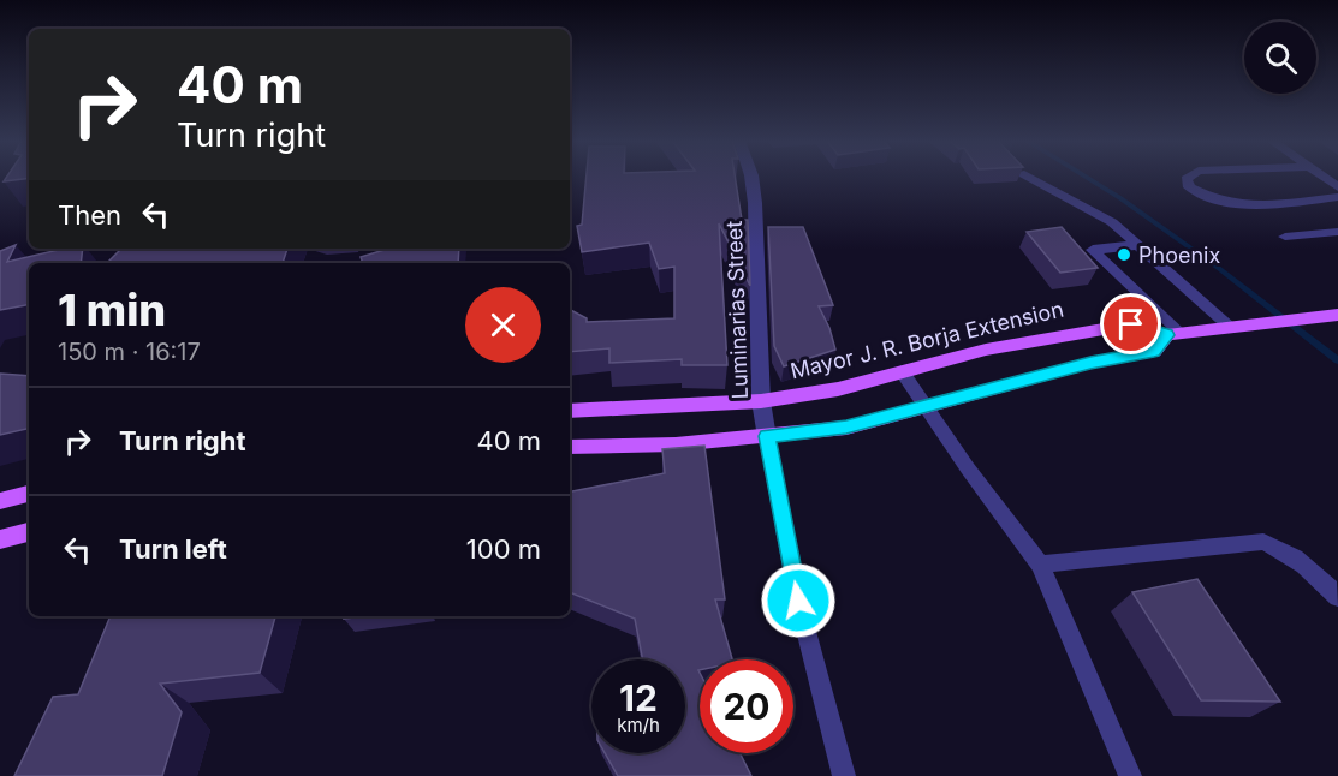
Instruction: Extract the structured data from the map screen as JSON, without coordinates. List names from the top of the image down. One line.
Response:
{"streets":{"main road":["Mayor J. R. Borja Extension"],"street":["Luminarias Street"]},"crossings":[["Luminarias Street","Mayor J. R. Borja Extension"]],"places":["Phoenix"],"page":{"turn":["40 m","Turn right"],"then":"Then","heading":["1 min","150 m · 16:17"],"list":[{"name":"Turn right","value":"40 m"},{"name":"Turn left","value":"100 m"}],"speed":"12 km/h","limit":"20"}}
